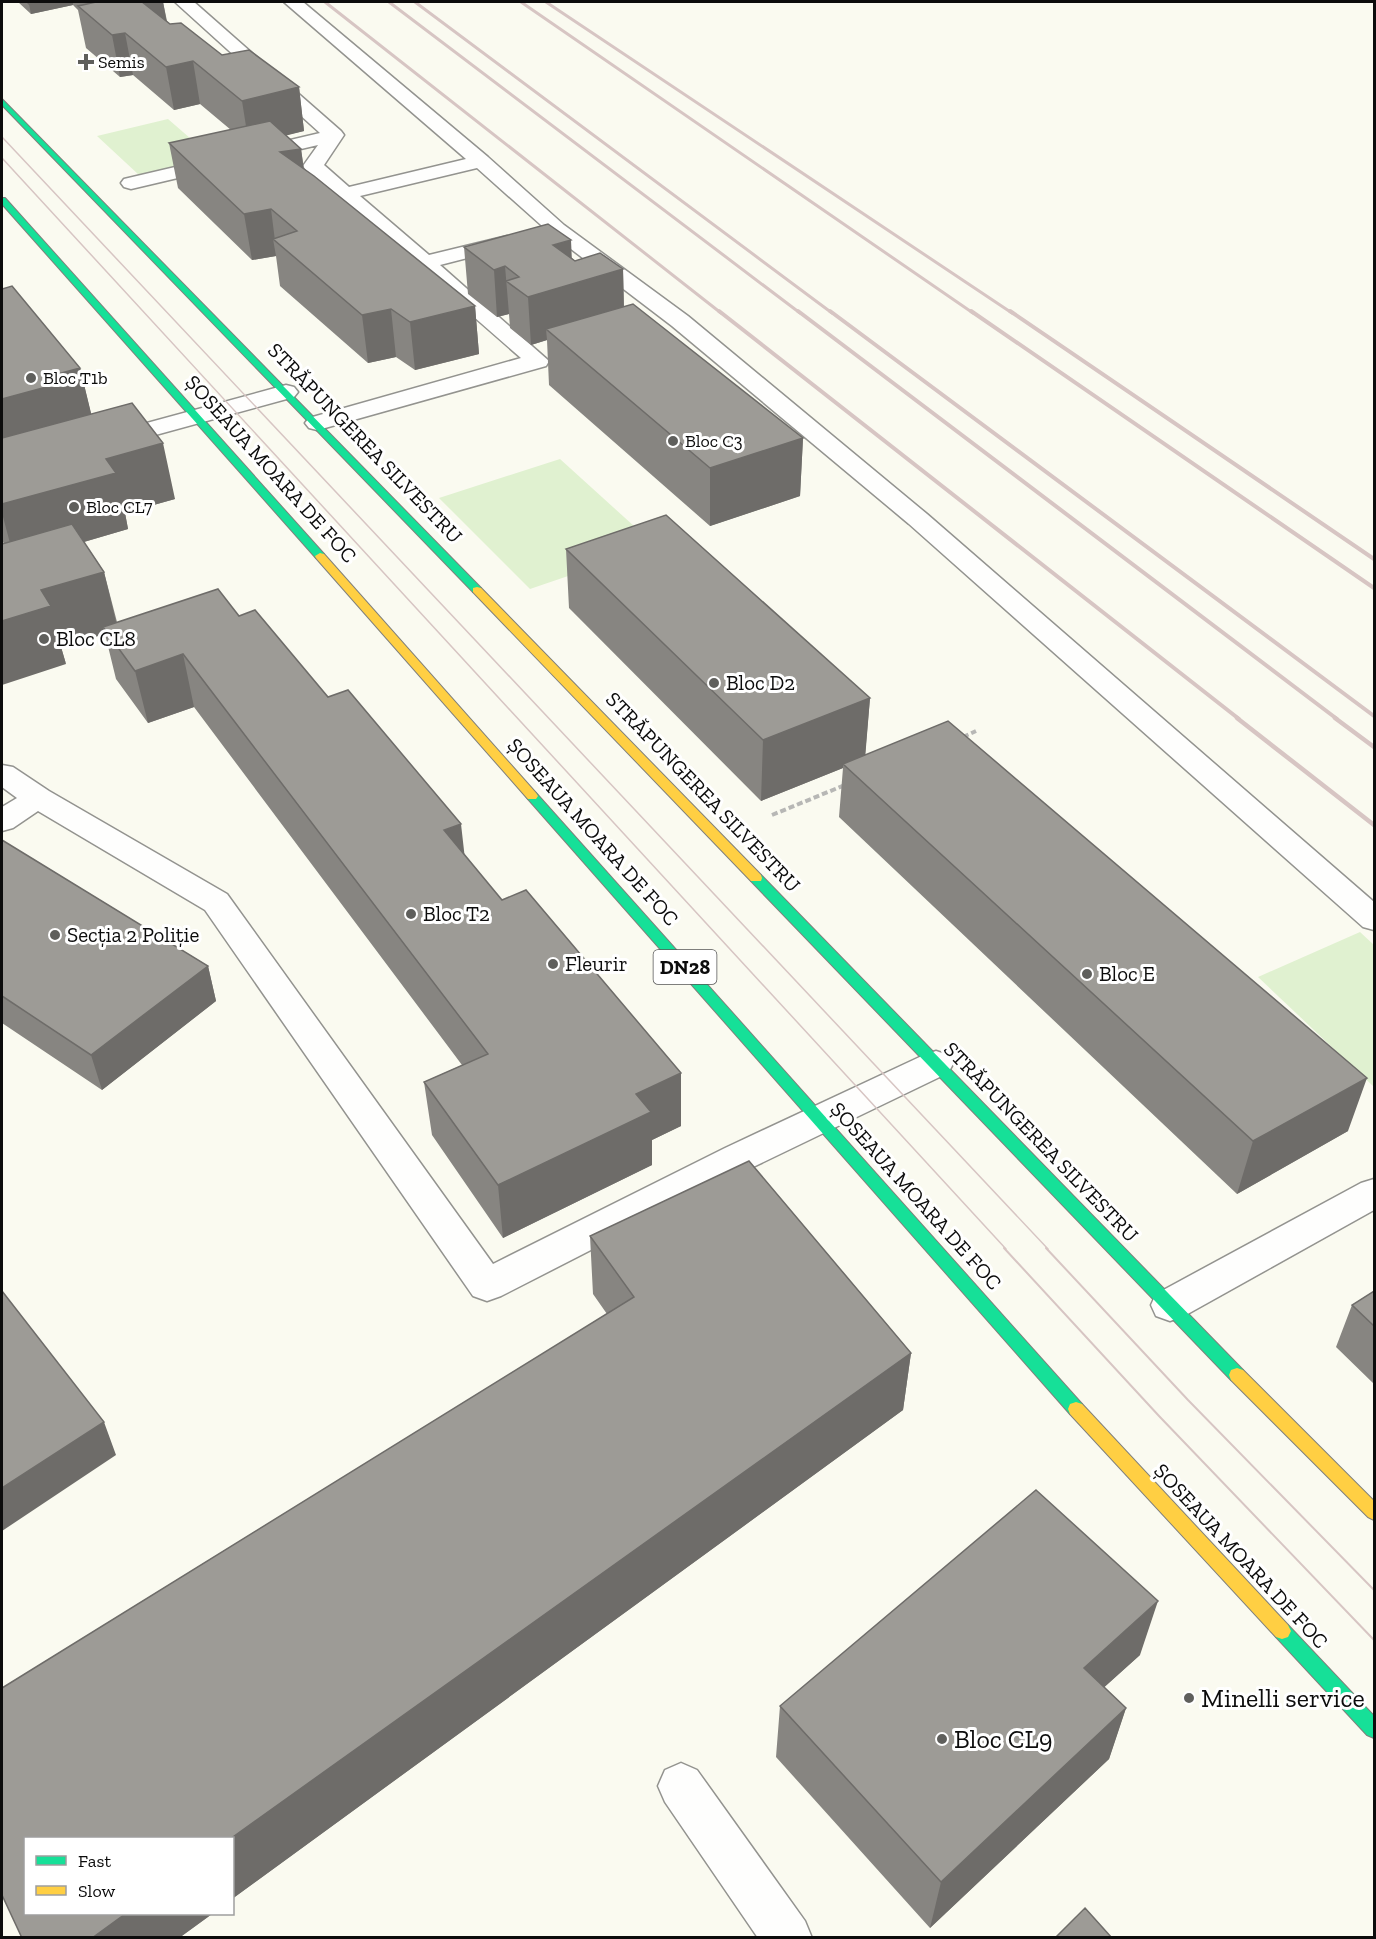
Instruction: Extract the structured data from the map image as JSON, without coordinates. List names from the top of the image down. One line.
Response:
{"streets":{"main road":["STRĂPUNGEREA SILVESTRU","ȘOSEAUA MOARA DE FOC","DN28"]},"places":{"health":["Semis"],"other":["Bloc T1b","Bloc C3","Bloc CL7","Bloc CL8","Bloc D2","Bloc T2","Secția 2 Poliție","Fleurir","Bloc E","Minelli service","Bloc CL9"]},"legend":["Fast","Slow"]}
